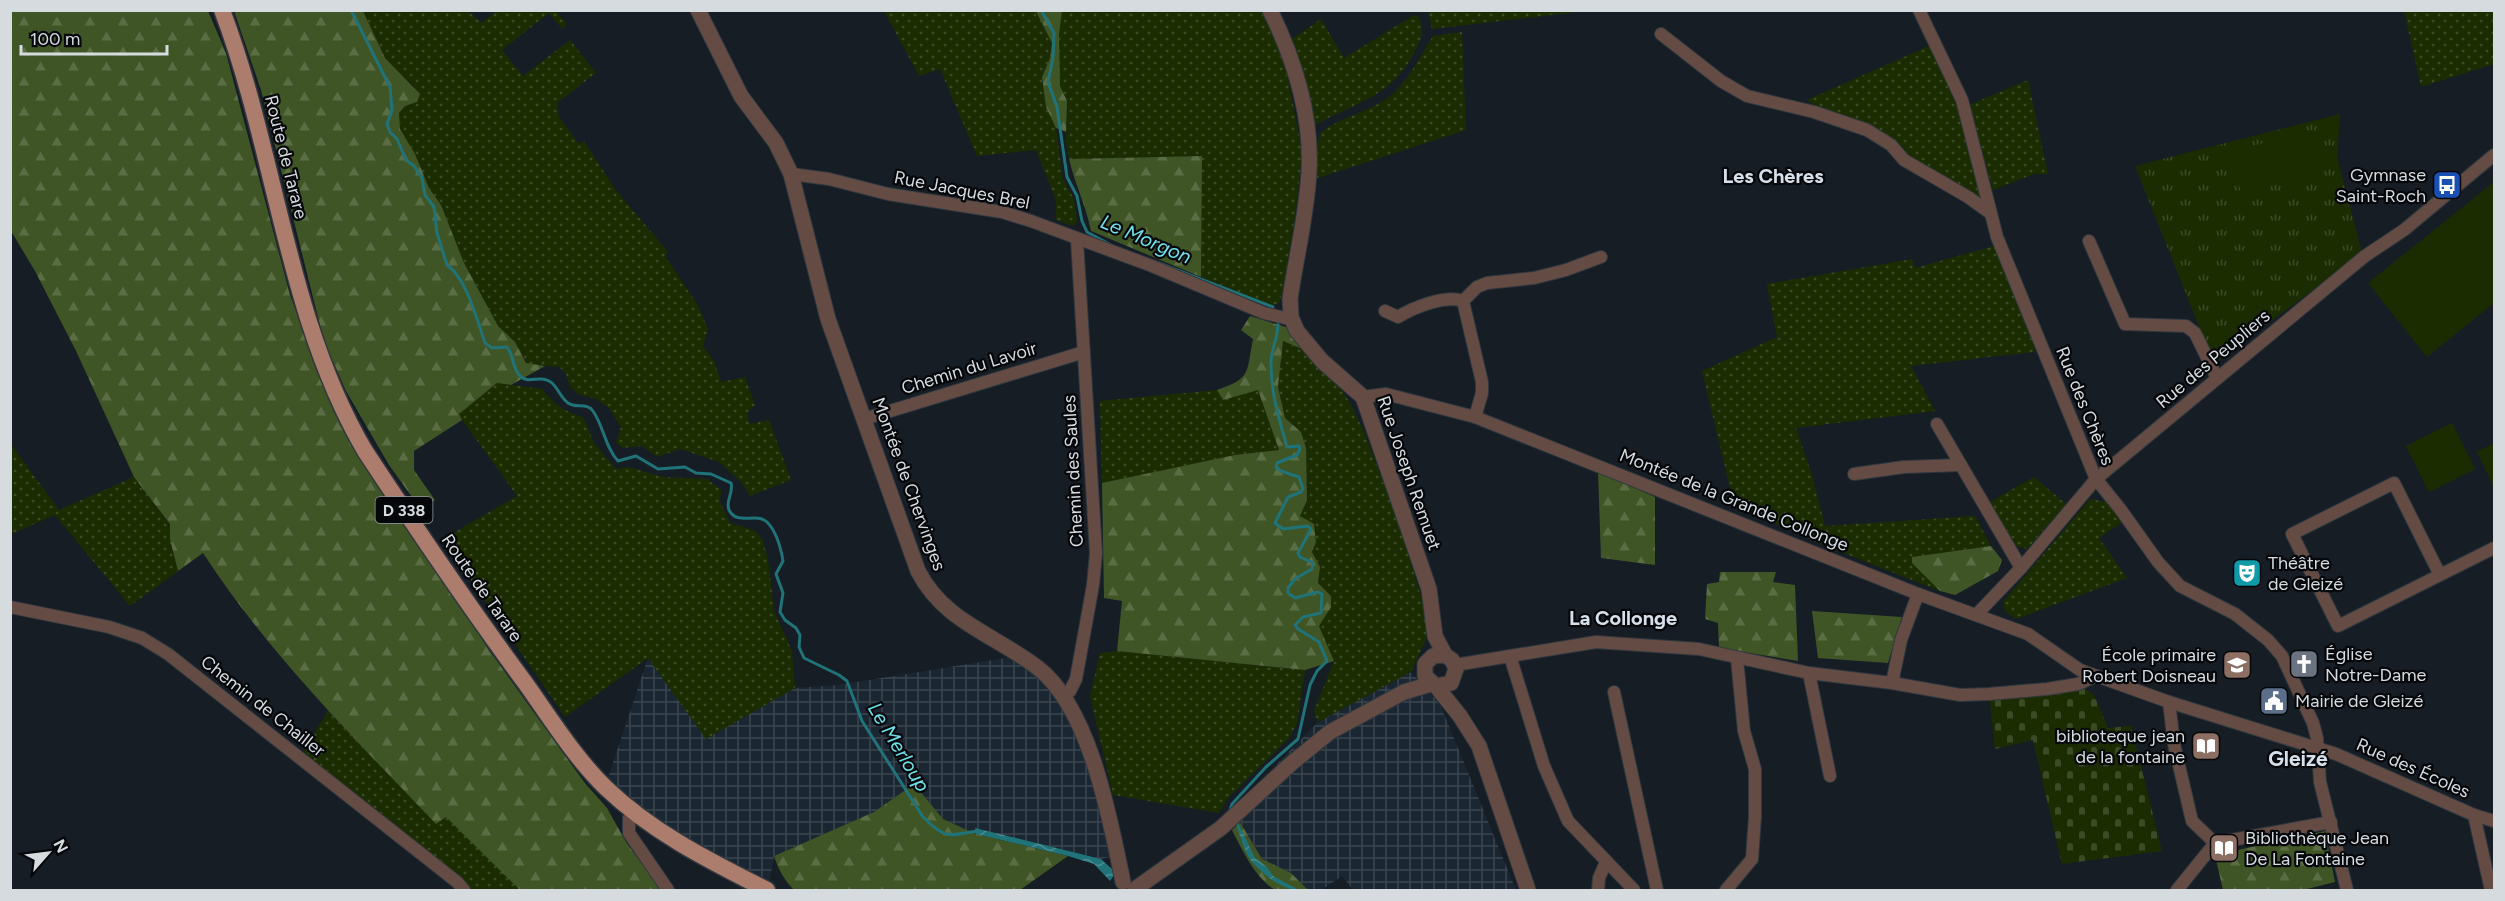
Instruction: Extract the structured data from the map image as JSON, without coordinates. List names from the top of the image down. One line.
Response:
{"streets":{"main road":["Route de Tarare","D 338"],"street":["Rue Jacques Brel","Rue des Peupliers","Chemin du Lavoir","Rue des Chères","Chemin des Saules","Rue Joseph Remuet","Montée de Chervinges","Montée de la Grande Collonge","Chemin de Chailler","Rue des Écoles"]},"crossings":[["Rue Jacques Brel","Chemin des Saules"],["Rue Jacques Brel","Rue Joseph Remuet"],["Rue Jacques Brel","Montée de Chervinges"],["Rue des Peupliers","Rue des Chères"],["Rue des Peupliers","Montée de la Grande Collonge"],["Chemin du Lavoir","Chemin des Saules"],["Chemin du Lavoir","Montée de Chervinges"],["Rue des Chères","Rue des Écoles"],["Chemin des Saules","Montée de Chervinges"],["Rue Joseph Remuet","Montée de la Grande Collonge"]],"districts":["Les Chères","La Collonge","Gleizé"],"water":["Le Morgon","Le Merloup"],"places":{"bus stop":["Gymnase Saint-Roch"],"theatre":["Théâtre de Gleizé"],"church":["Église Notre-Dame"],"school or university":["École primaire Robert Doisneau"],"public building":["Mairie de Gleizé"],"library":["biblioteque jean de la fontaine","Bibliothèque Jean De La Fontaine"]},"scale_bar":"100 m","north":"top right"}
